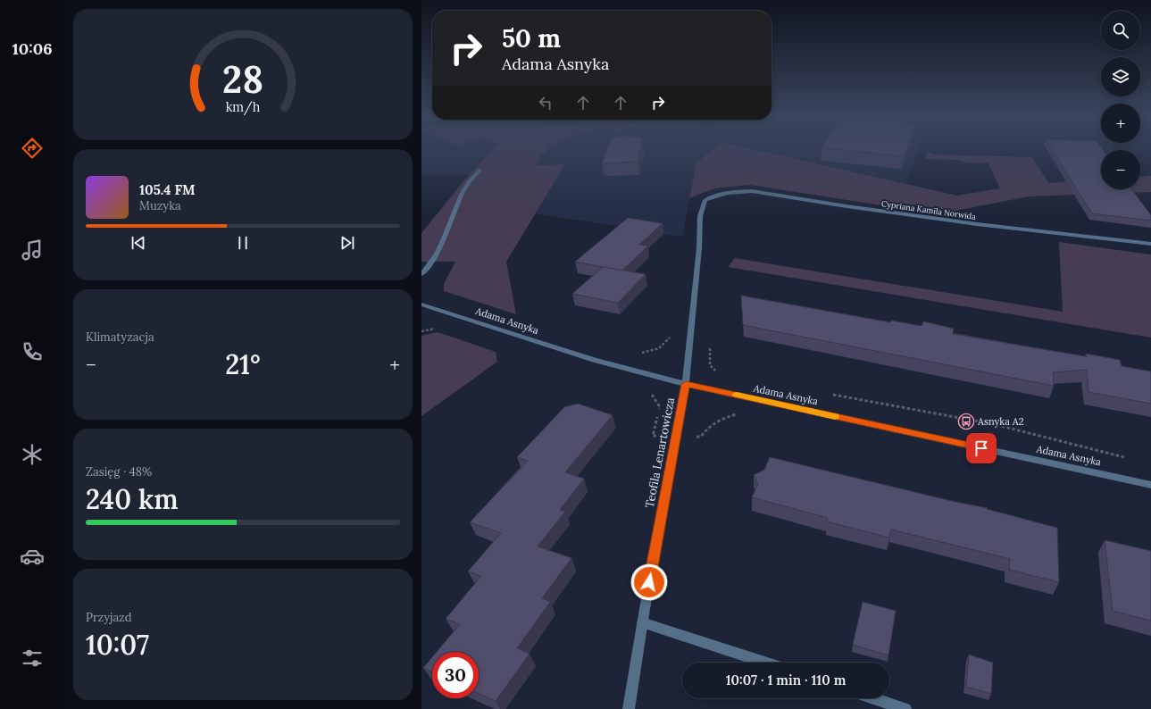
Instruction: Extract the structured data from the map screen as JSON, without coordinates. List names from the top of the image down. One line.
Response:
{"streets":{"street":["Cypriana Kamila Norwida","Adama Asnyka","Teofila Lenartowicza"]},"crossings":[["Cypriana Kamila Norwida","Teofila Lenartowicza"],["Adama Asnyka","Teofila Lenartowicza"]],"places":{"bus stop":["Asnyka A2"]},"page":{"tabs":"10:06","map_buttons":["+","−"],"turn":["50 m","Adama Asnyka"],"song":["105.4 FM","Muzyka"],"tile":["Klimatyzacja",["Zasięg · 48%","240 km"],["Przyjazd","10:07"]],"heat":["−","21°","+"],"limit":"30","trip":"10:07 · 1 min · 110 m","gauge":["28","km/h"]}}
